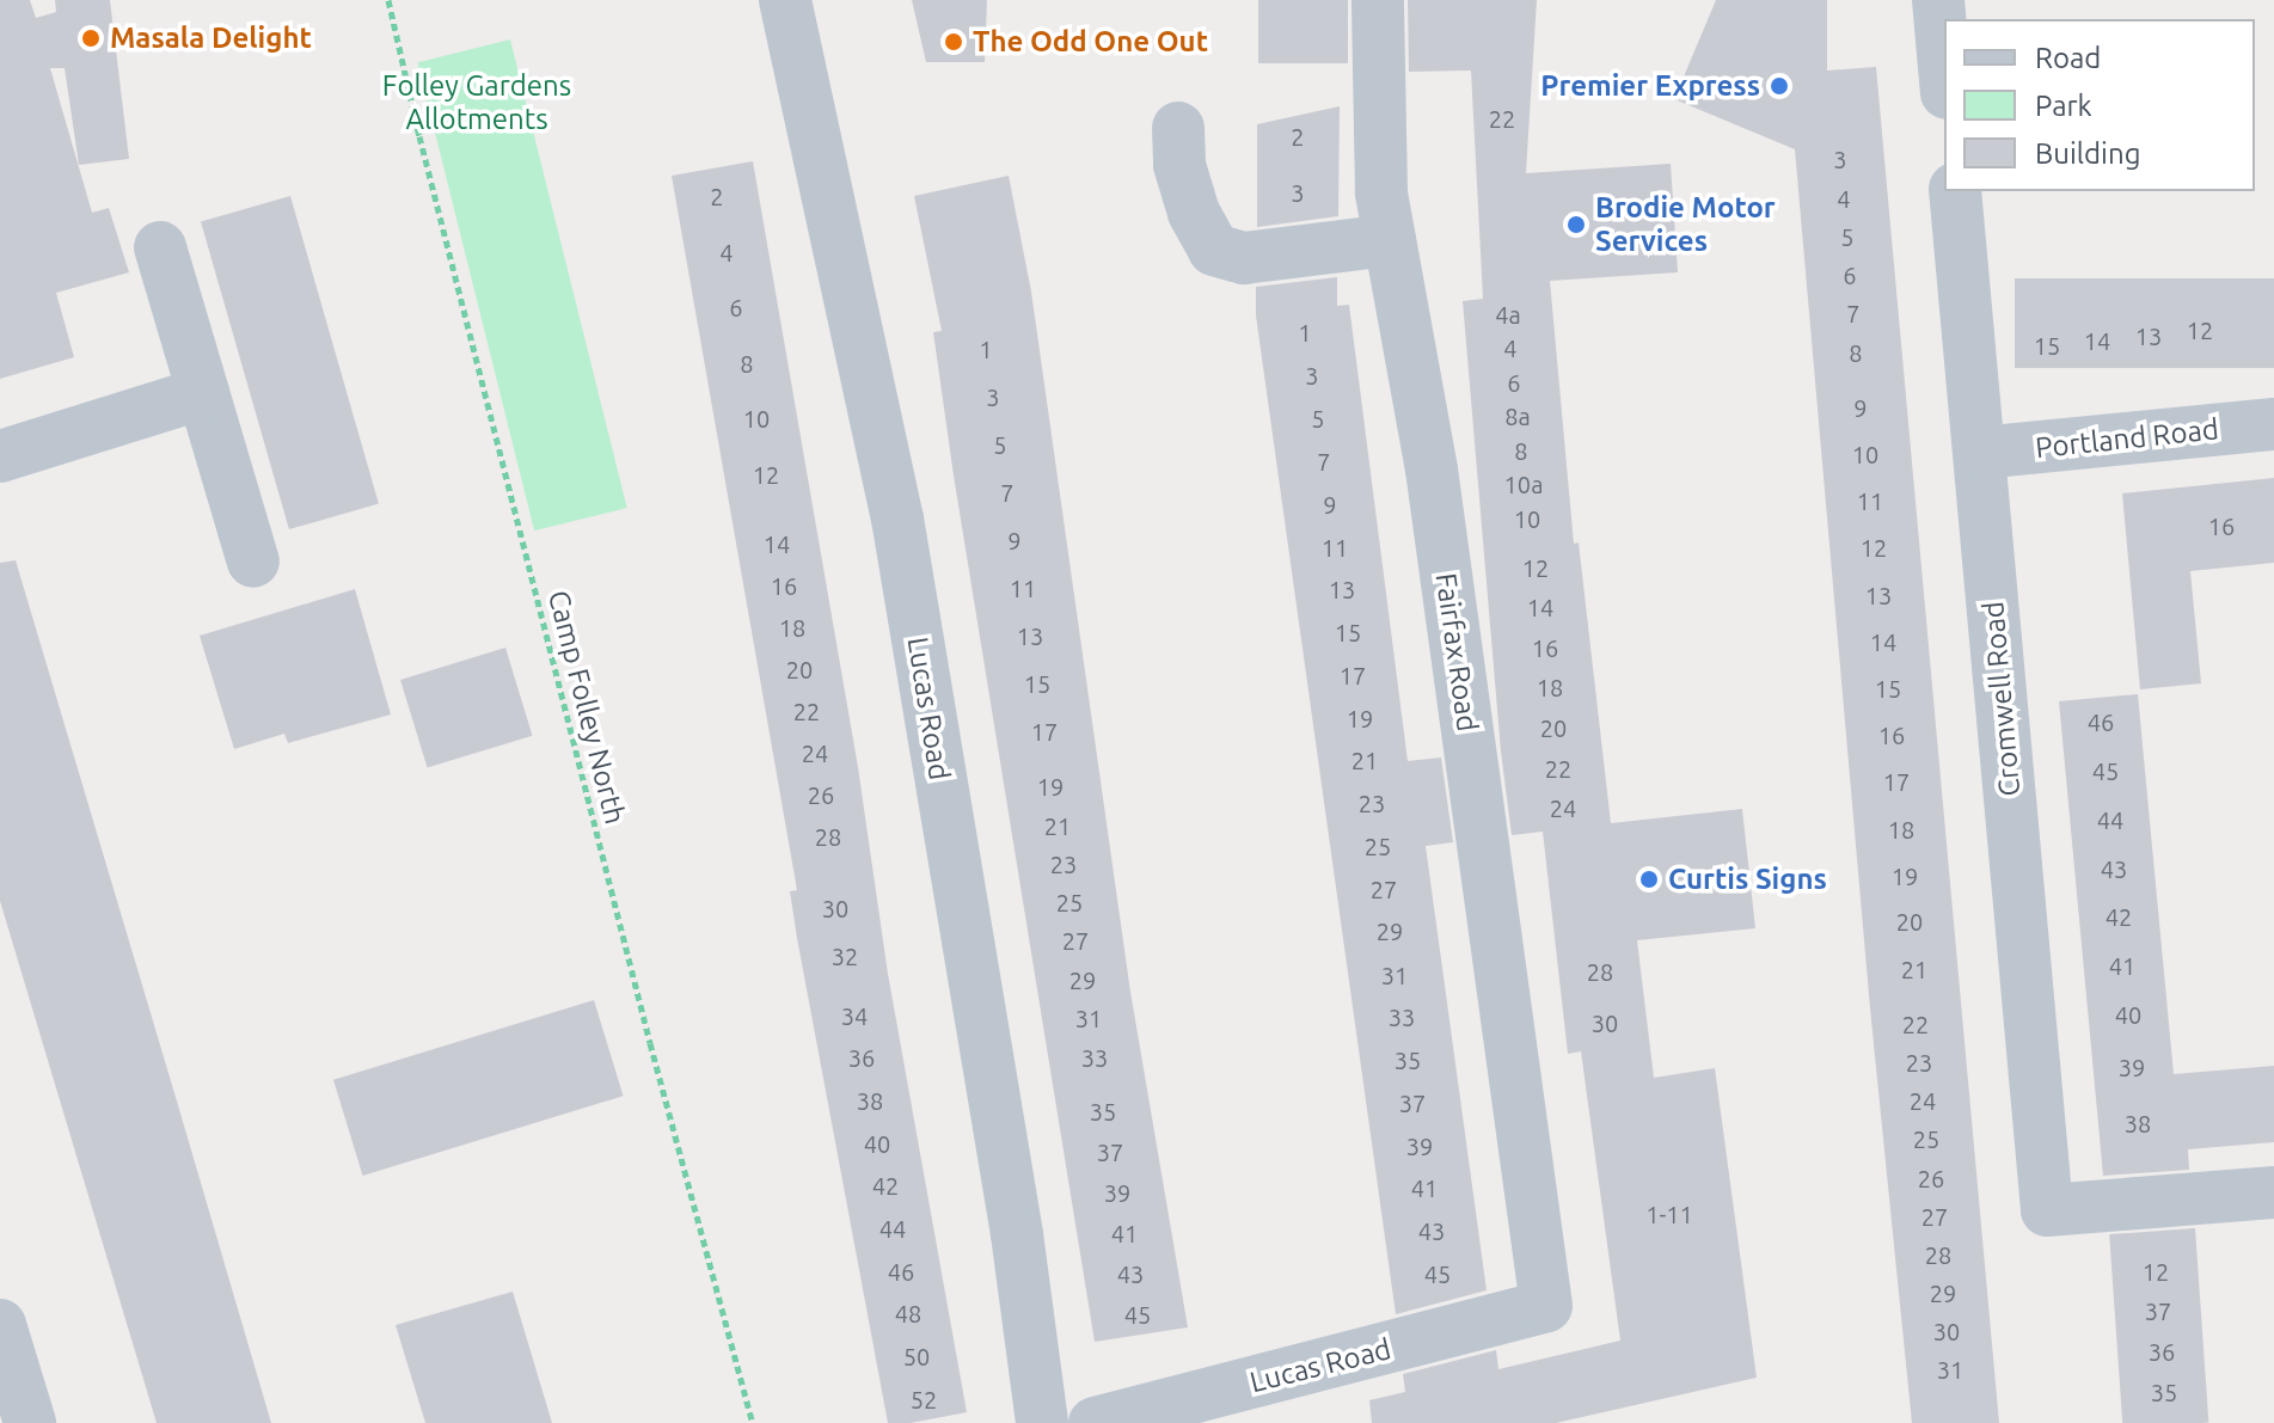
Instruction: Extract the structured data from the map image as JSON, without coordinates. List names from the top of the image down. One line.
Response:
{"streets":{"street":["Portland Road","Fairfax Road","Cromwell Road","Lucas Road"],"path":["Camp Folley North"]},"crossings":[["Portland Road","Cromwell Road"],["Fairfax Road","Lucas Road"]],"parks":["Folley Gardens Allotments"],"places":["Masala Delight","The Odd One Out","Premier Express","Brodie Motor Services","Curtis Signs"],"house_numbers":["22","2","3","3","2","4","5","4","6","6","7","4a","12","1","13","14","15","4","1","8","8","3","6","3","9","8a","10","5","5","8","10","7","12","10a","7","11","9","10","16","9","14","11","12","12","16","11","13","13","14","18","15","13","14","16","20","17","15","18","15","22","19","46","20","17","16","24","21","22","45","17","19","26","23","24","44","21","18","28","25","23","43","19","27","25","30","42","20","29","27","32","41","21","28","31","29","40","34","33","31","30","22","36","33","35","23","39","38","24","37","35","38","25","40","39","37","26","42","41","39","1-11","27","44","43","41","28","46","12","43","45","29","37","48","45","30","36","50","31","35","52"],"legend":["Road","Park","Building"]}
